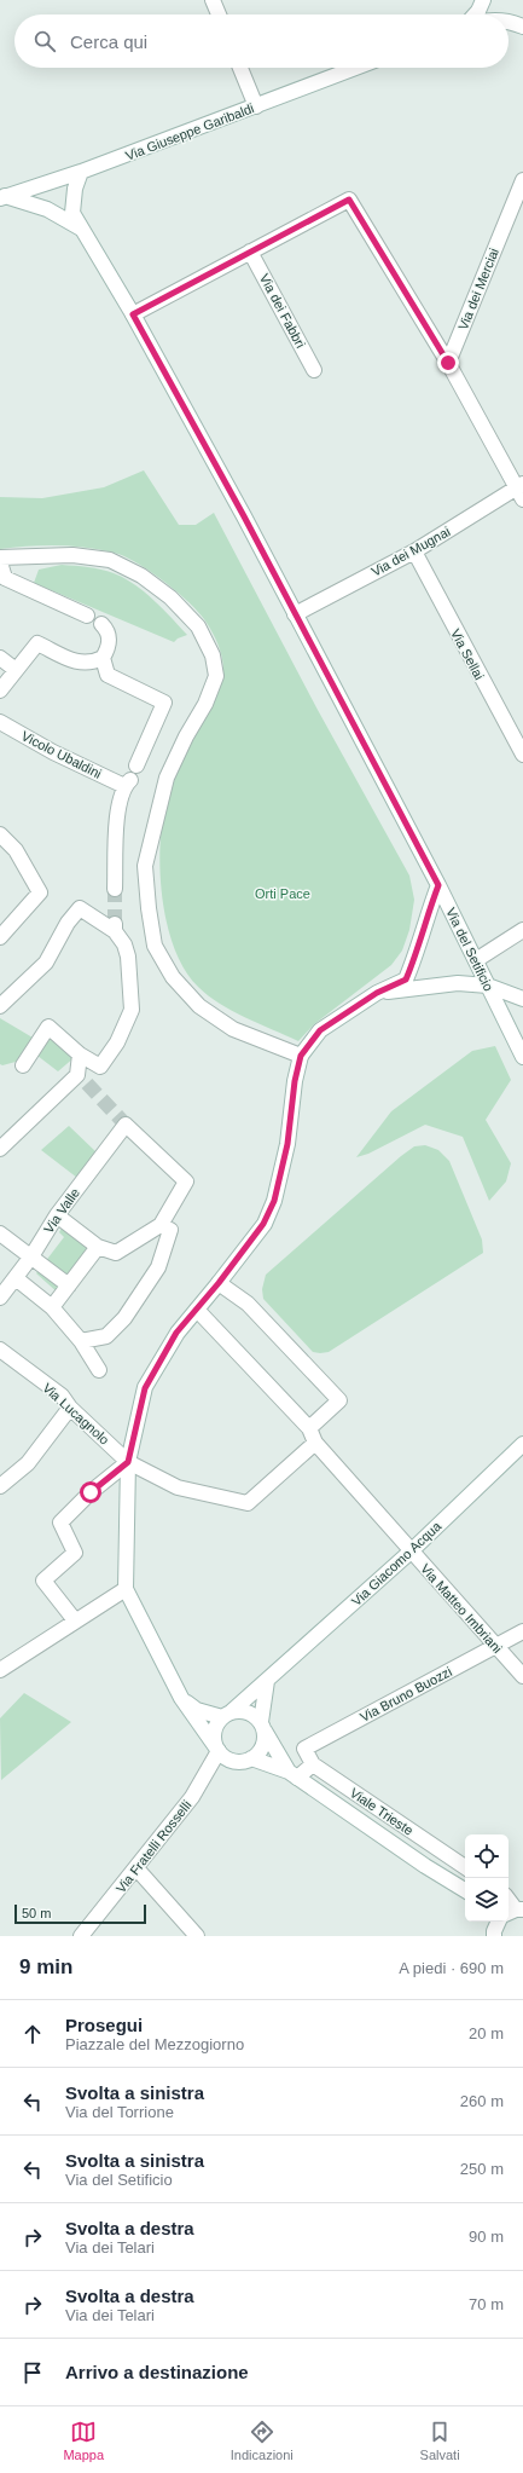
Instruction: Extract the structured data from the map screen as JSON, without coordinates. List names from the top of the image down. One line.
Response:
{"streets":{"street":["Via Giuseppe Garibaldi","Via dei Merciai","Via dei Fabbri","Via dei Mugnai","Via Sellai","Vicolo Ubaldini","Via del Setificio","Via Valle","Via Lucagnolo","Via Giacomo Acqua","Via Matteo Imbriani","Via Bruno Buozzi","Viale Trieste","Via Fratelli Rosselli"]},"crossings":[["Via Giuseppe Garibaldi","Via del Setificio"],["Via dei Mugnai","Via Sellai"],["Via dei Mugnai","Via del Setificio"],["Via Lucagnolo","Via Matteo Imbriani"],["Via Giacomo Acqua","Via Matteo Imbriani"],["Via Giacomo Acqua","Viale Trieste"],["Via Giacomo Acqua","Via Fratelli Rosselli"],["Via Matteo Imbriani","Via Bruno Buozzi"],["Via Bruno Buozzi","Viale Trieste"],["Viale Trieste","Via Fratelli Rosselli"]],"parks":["Orti Pace"],"scale_bar":"50 m","page":{"search":"Cerca qui","scale":"50 m","heading":["9 min","A piedi · 690 m"],"list":[["Prosegui","Piazzale del Mezzogiorno","20 m"],["Svolta a sinistra","Via del Torrione","260 m"],["Svolta a sinistra","Via del Setificio","250 m"],["Svolta a destra","Via dei Telari","90 m"],["Svolta a destra","Via dei Telari","70 m"],"Arrivo a destinazione"],"nav":["Mappa","Indicazioni","Salvati"]}}
